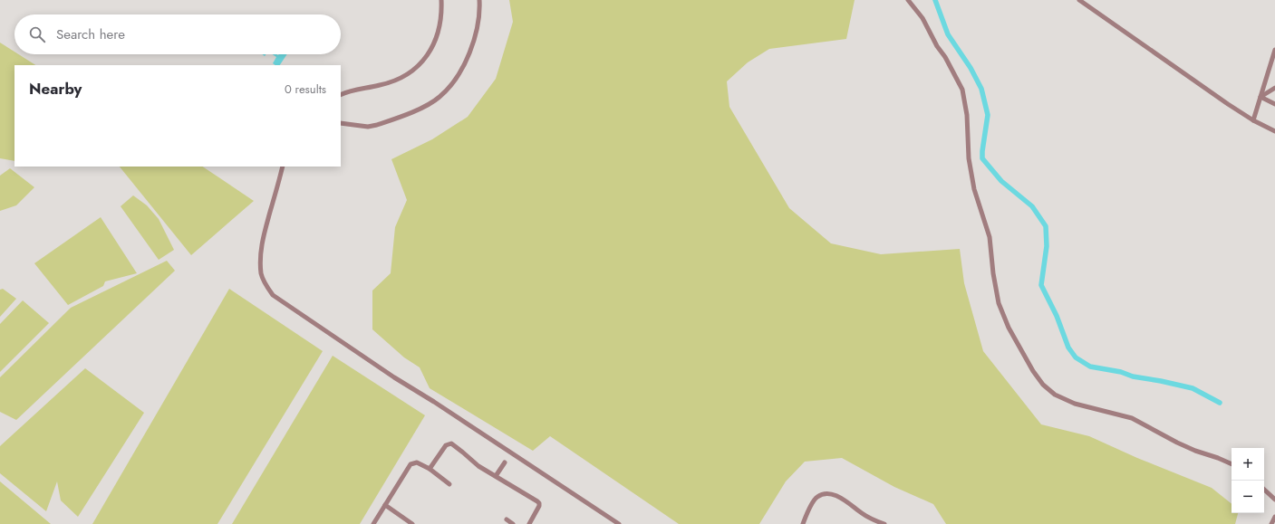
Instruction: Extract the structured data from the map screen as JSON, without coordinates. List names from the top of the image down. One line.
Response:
{"page":{"search":"Search here","heading":["Nearby","0 results"],"map_buttons":["+","−"]}}
